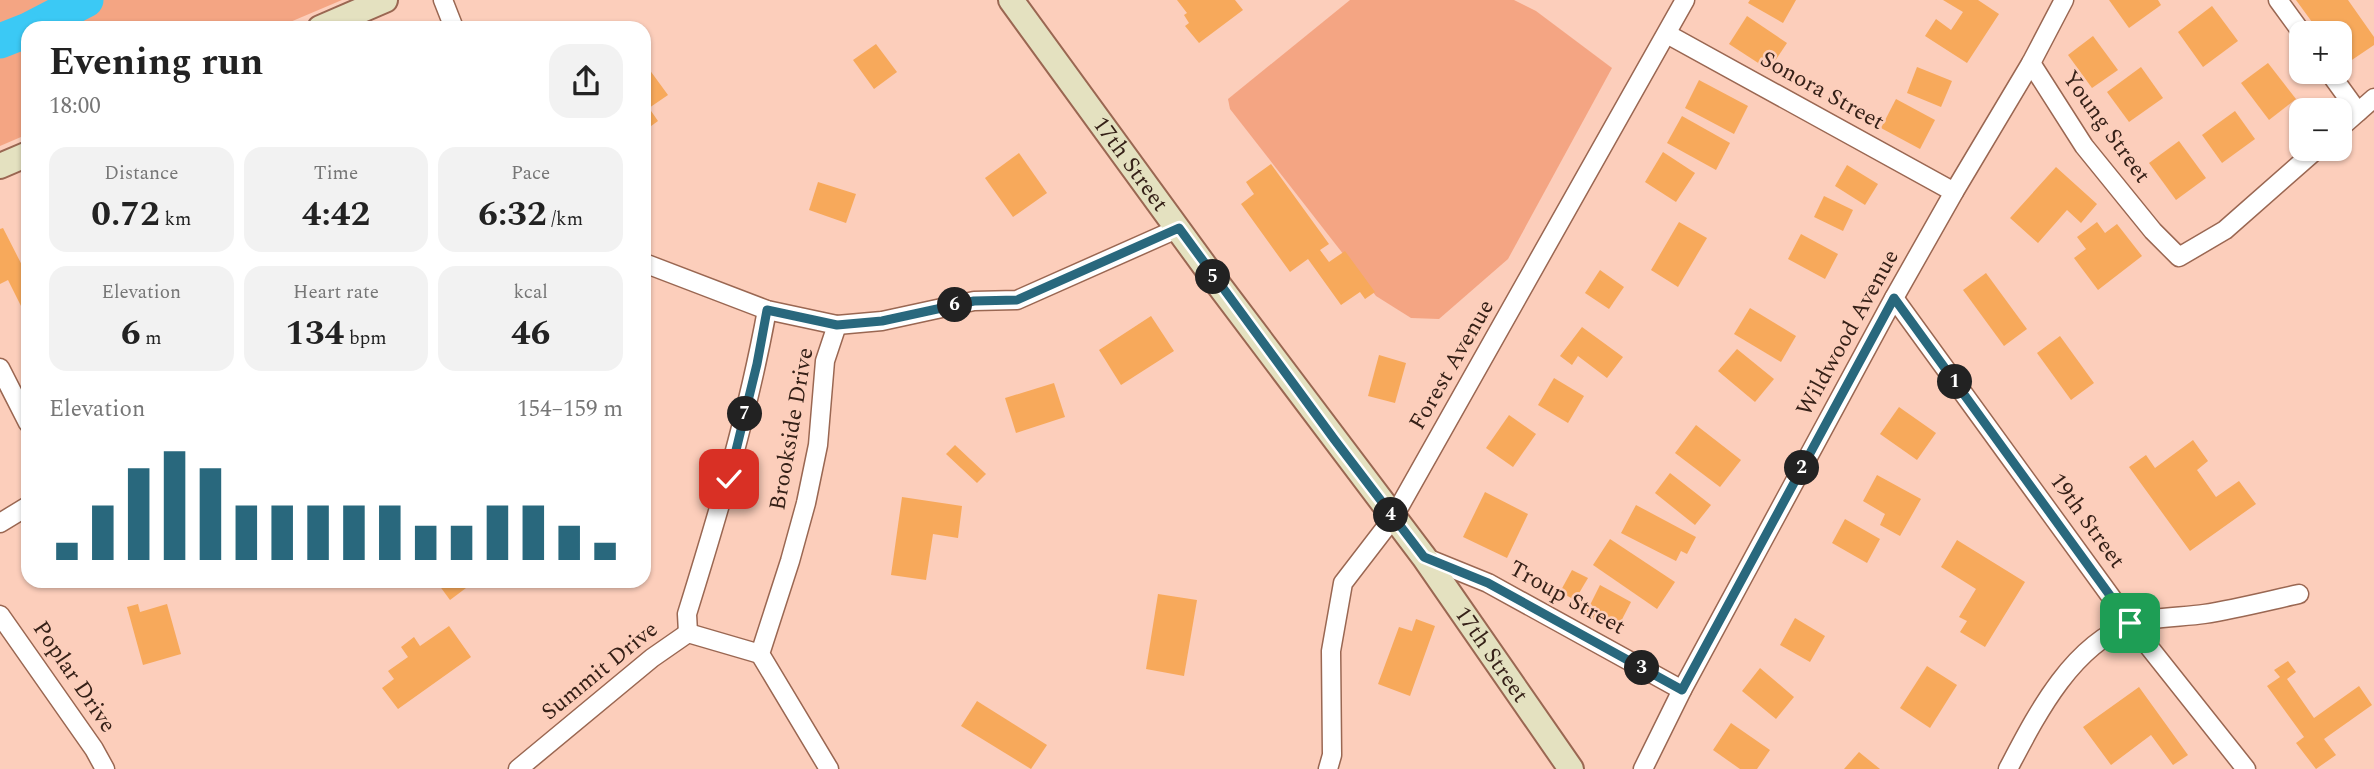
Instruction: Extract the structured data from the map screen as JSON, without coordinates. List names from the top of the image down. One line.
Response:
{"streets":{"street":["Sonora Street","Young Street","17th Street","Wildwood Avenue","Forest Avenue","Brookside Drive","19th Street","Troup Street","Summit Drive","Poplar Drive"]},"crossings":[["Sonora Street","Wildwood Avenue"],["Sonora Street","Forest Avenue"],["Young Street","Wildwood Avenue"],["17th Street","Forest Avenue"],["17th Street","Troup Street"],["Wildwood Avenue","19th Street"],["Wildwood Avenue","Troup Street"],["Brookside Drive","Summit Drive"]],"page":{"map_buttons":["+","−"],"heading":["Evening run","18:00"],"stats":[["Distance","0.72 km"],["Time","4:42"],["Pace","6:32 /km"],["Elevation","6 m"],["Heart rate","134 bpm"],["kcal","46"]],"pins":["5","6","1","7","2","4","3"],"chart":["Elevation","154–159 m"]}}
